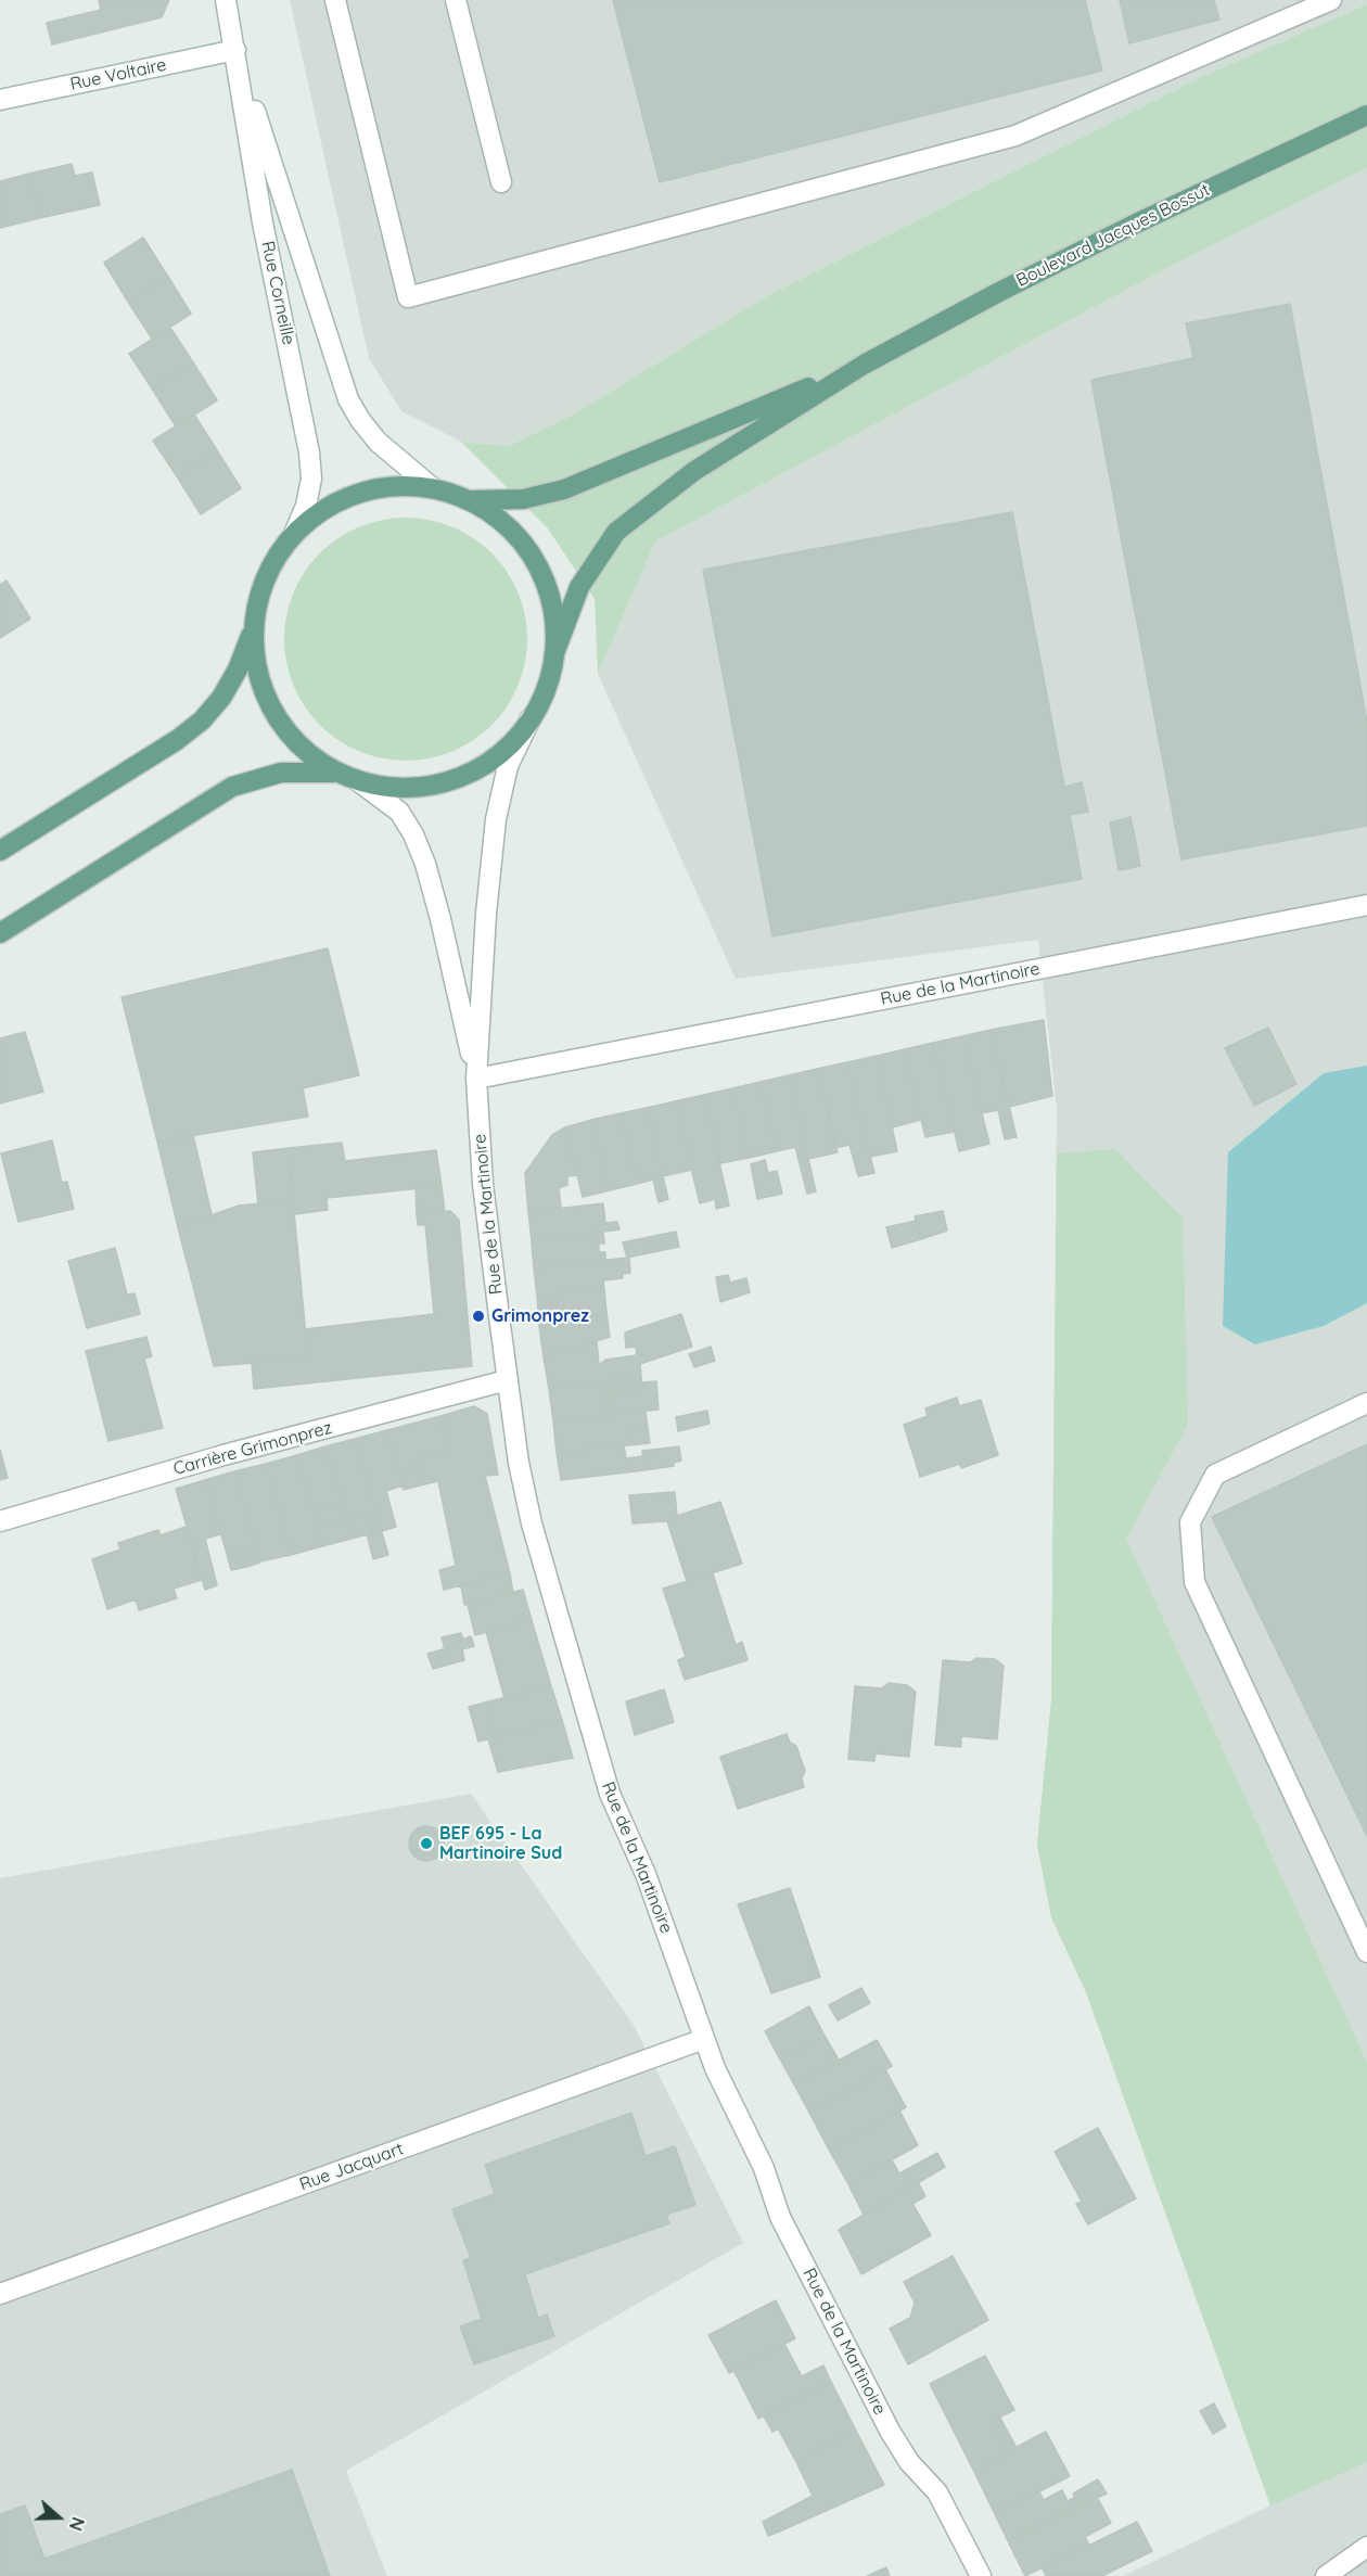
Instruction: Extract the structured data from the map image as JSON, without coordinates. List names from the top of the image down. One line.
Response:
{"streets":{"main road":["Boulevard Jacques Bossut"],"street":["Rue Voltaire","Rue Corneille","Rue de la Martinoire","Carrière Grimonprez","Rue Jacquart"]},"crossings":[["Rue Voltaire","Rue Corneille"],["Rue de la Martinoire","Carrière Grimonprez"],["Rue de la Martinoire","Rue Jacquart"]],"places":["Grimonprez","BEF 695 - La Martinoire Sud"],"north":"right"}
